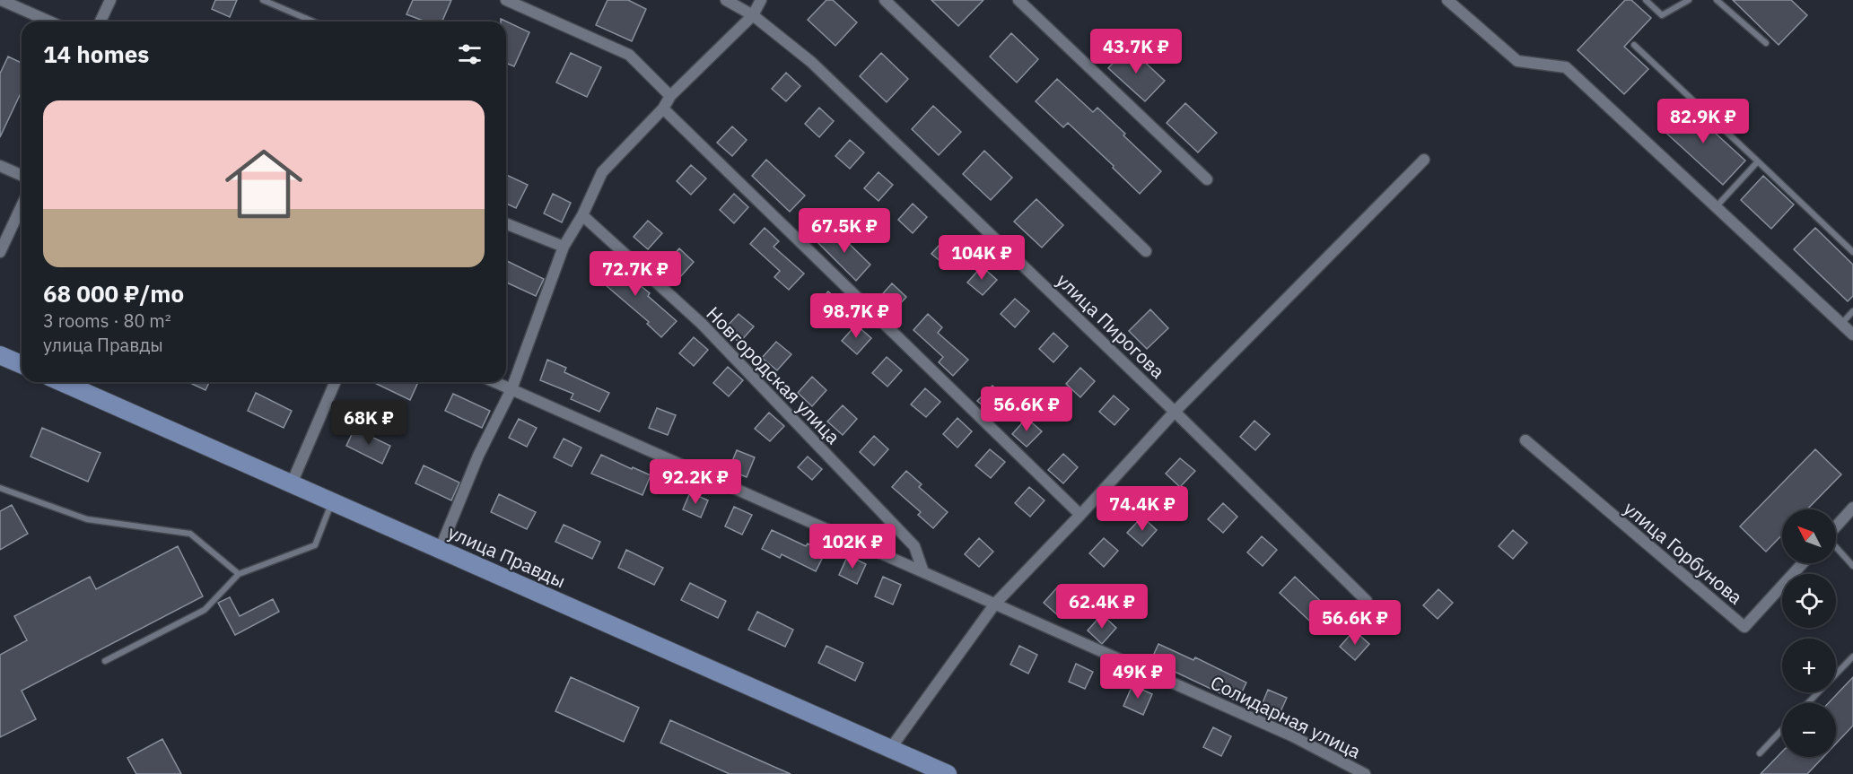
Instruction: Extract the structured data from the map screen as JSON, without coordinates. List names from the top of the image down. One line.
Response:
{"streets":{"main road":["улица Правды"],"street":["улица Пирогова","Новгородская улица","улица Горбунова","Солидарная улица"]},"crossings":[["Новгородская улица","Солидарная улица"]],"north":"top left","page":{"heading":"14 homes","price":["43.7K ₽","82.9K ₽","67.5K ₽","104K ₽","72.7K ₽","98.7K ₽","56.6K ₽","68K ₽","92.2K ₽","74.4K ₽","102K ₽","62.4K ₽","56.6K ₽","49K ₽"],"list":[{"name":"68 000 ₽/mo","note":"3 rooms · 80 m² · улица Правды"}],"map_buttons":["+","−"]}}
